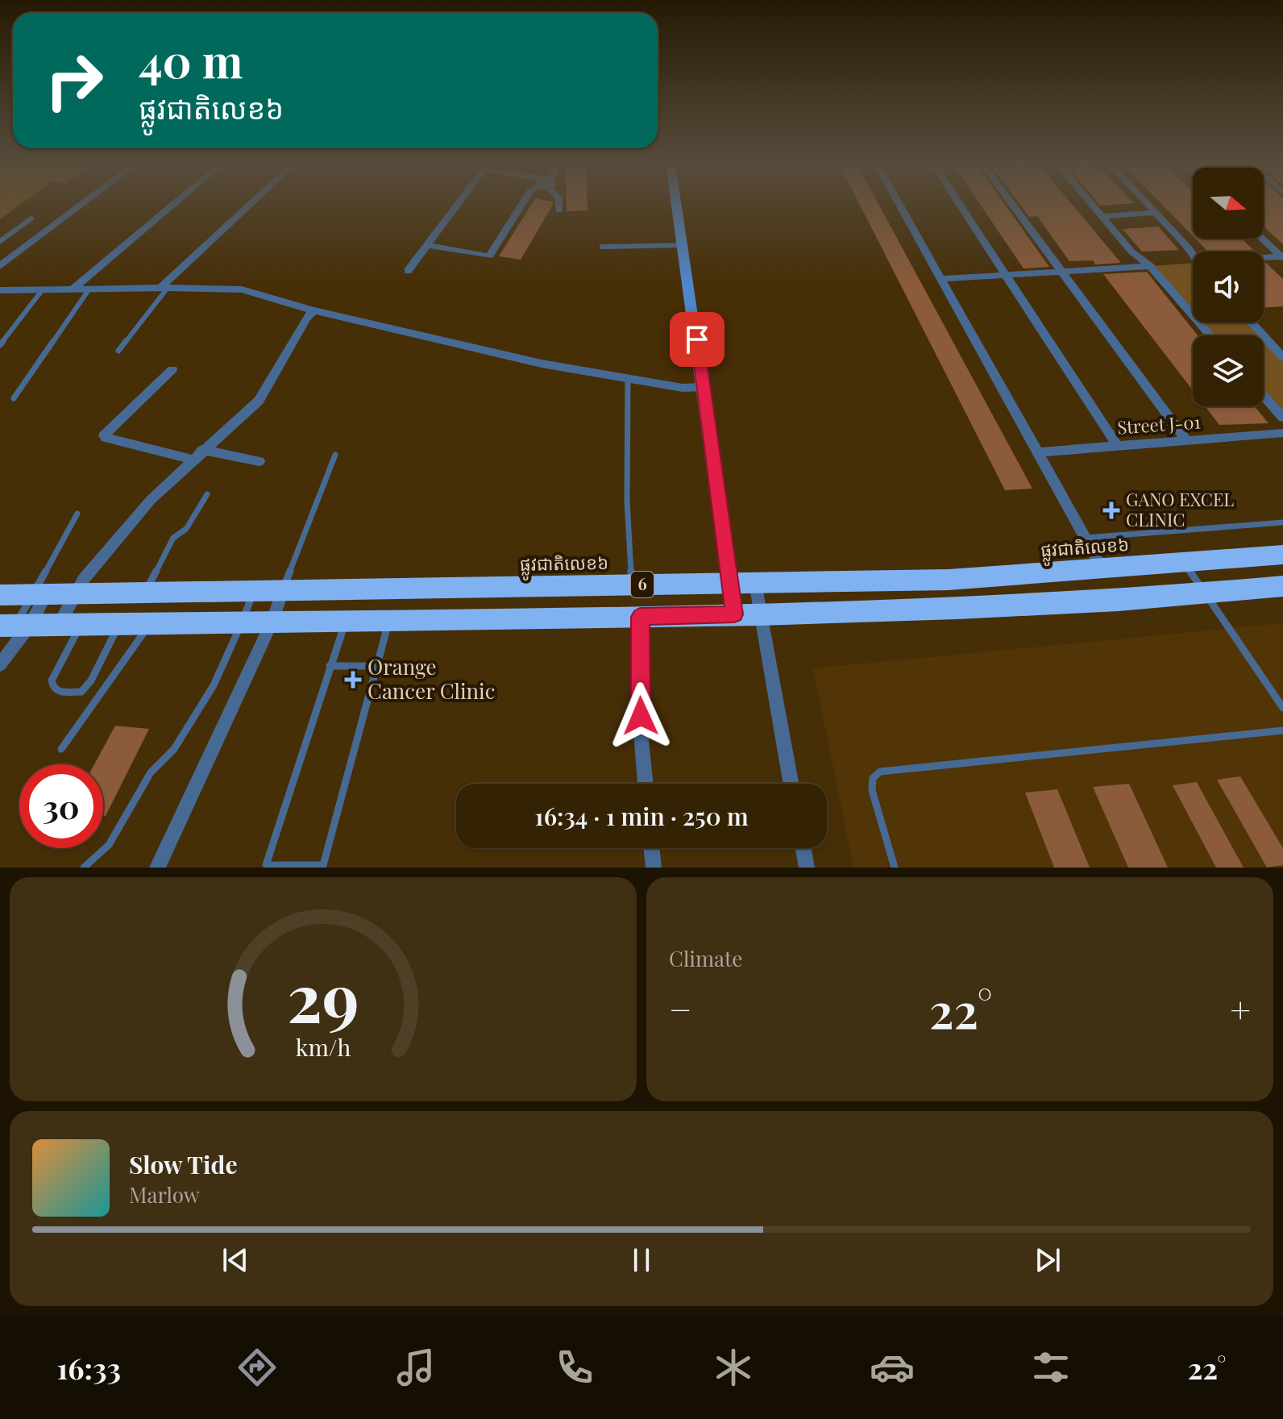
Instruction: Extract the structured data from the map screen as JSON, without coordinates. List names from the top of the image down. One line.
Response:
{"streets":{"highway":["ផ្លូវជាតិលេខ៦","6"],"street":["Street J-01"]},"places":{"health":["GANO EXCEL CLINIC","Orange Cancer Clinic"]},"north":"right","page":{"turn":["40 m","ផ្លូវជាតិលេខ៦"],"limit":"30","trip":"16:34 · 1 min · 250 m","tile":"Climate","heat":["−","22°","+"],"song":["Slow Tide","Marlow"],"tabs":["16:33","22°"],"gauge":["29","km/h"]}}
